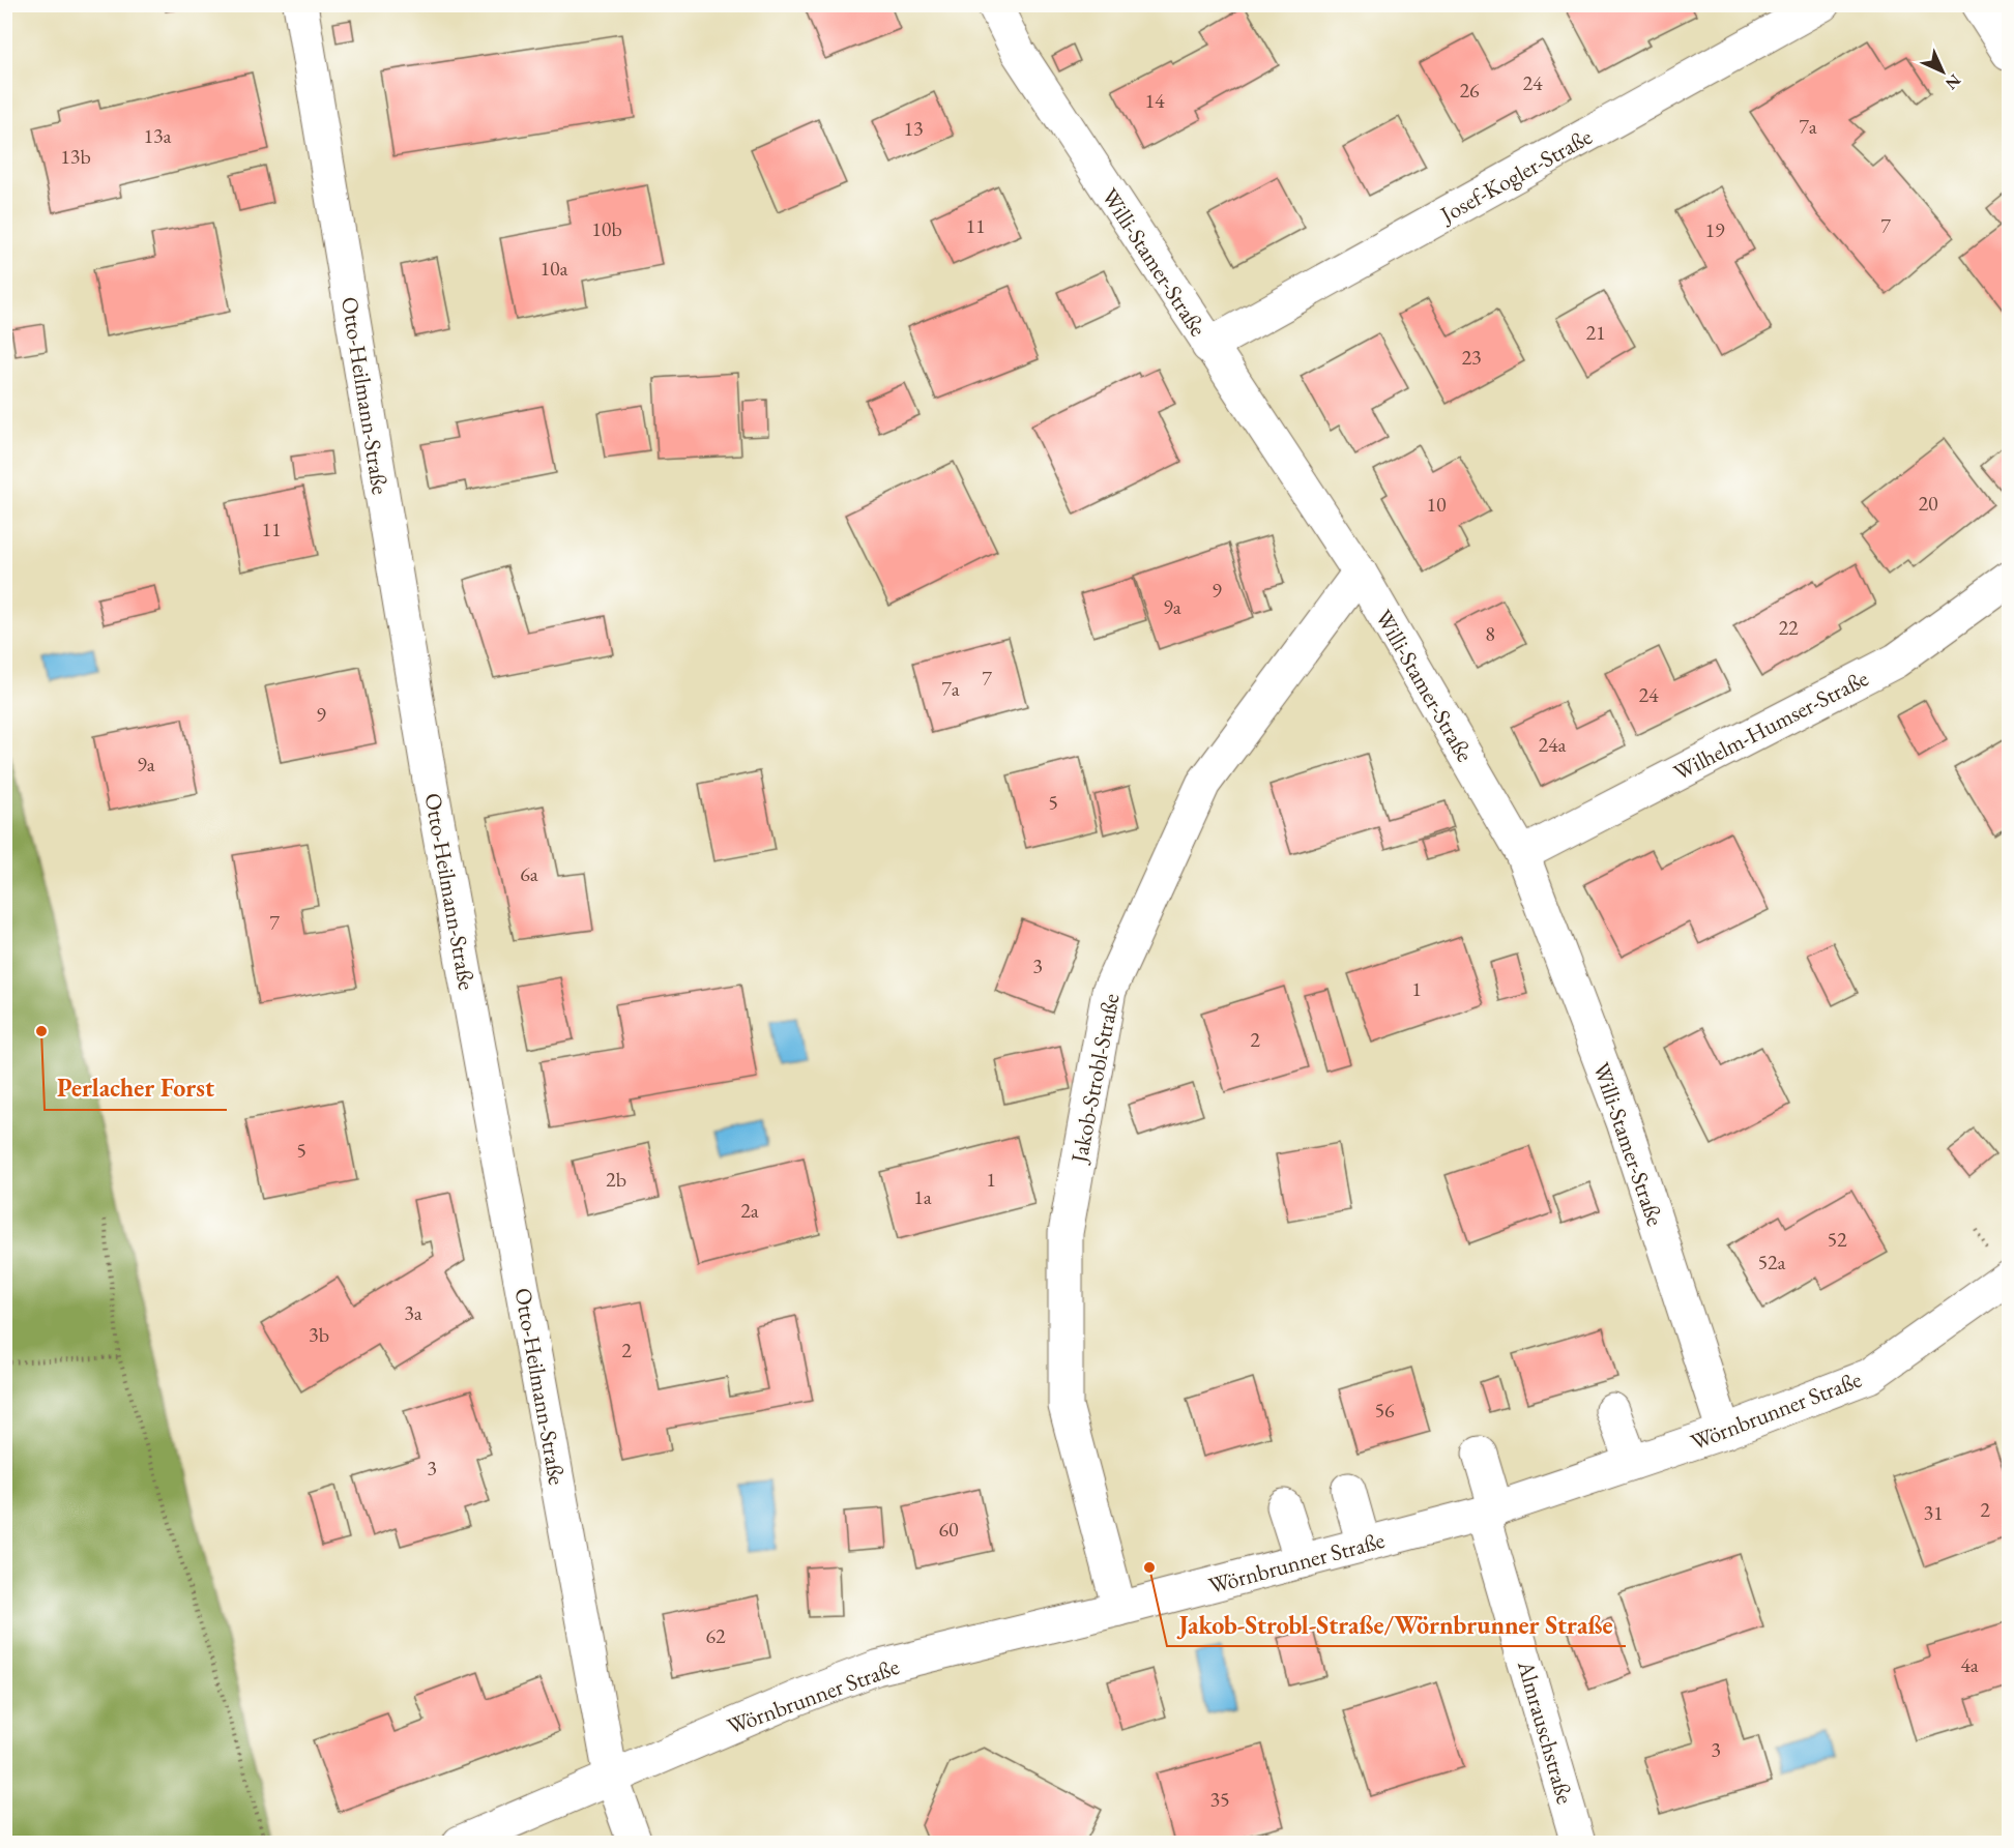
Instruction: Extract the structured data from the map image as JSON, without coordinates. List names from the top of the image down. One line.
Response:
{"streets":{"street":["Josef-Kogler-Straße","Willi-Stamer-Straße","Otto-Heilmann-Straße","Wilhelm-Humser-Straße","Jakob-Strobl-Straße","Wörnbrunner Straße","Almrauschstraße"]},"crossings":[["Josef-Kogler-Straße","Willi-Stamer-Straße"],["Willi-Stamer-Straße","Wilhelm-Humser-Straße"],["Willi-Stamer-Straße","Jakob-Strobl-Straße"],["Willi-Stamer-Straße","Wörnbrunner Straße"],["Otto-Heilmann-Straße","Wörnbrunner Straße"],["Jakob-Strobl-Straße","Wörnbrunner Straße"],["Wörnbrunner Straße","Almrauschstraße"]],"places":["Perlacher Forst","Jakob-Strobl-Straße/Wörnbrunner Straße"],"house_numbers":["24","26","14","7a","13","13a","13b","11","7","10b","19","10a","21","23","20","10","11","9","9a","22","8","7","7a","24","9","24a","9a","5","6a","7","3","1","2","5","2b","1","1a","2a","52","52a","3a","3b","2","56","3","2","31","60","62","4a","3","35"],"north":"bottom right"}
